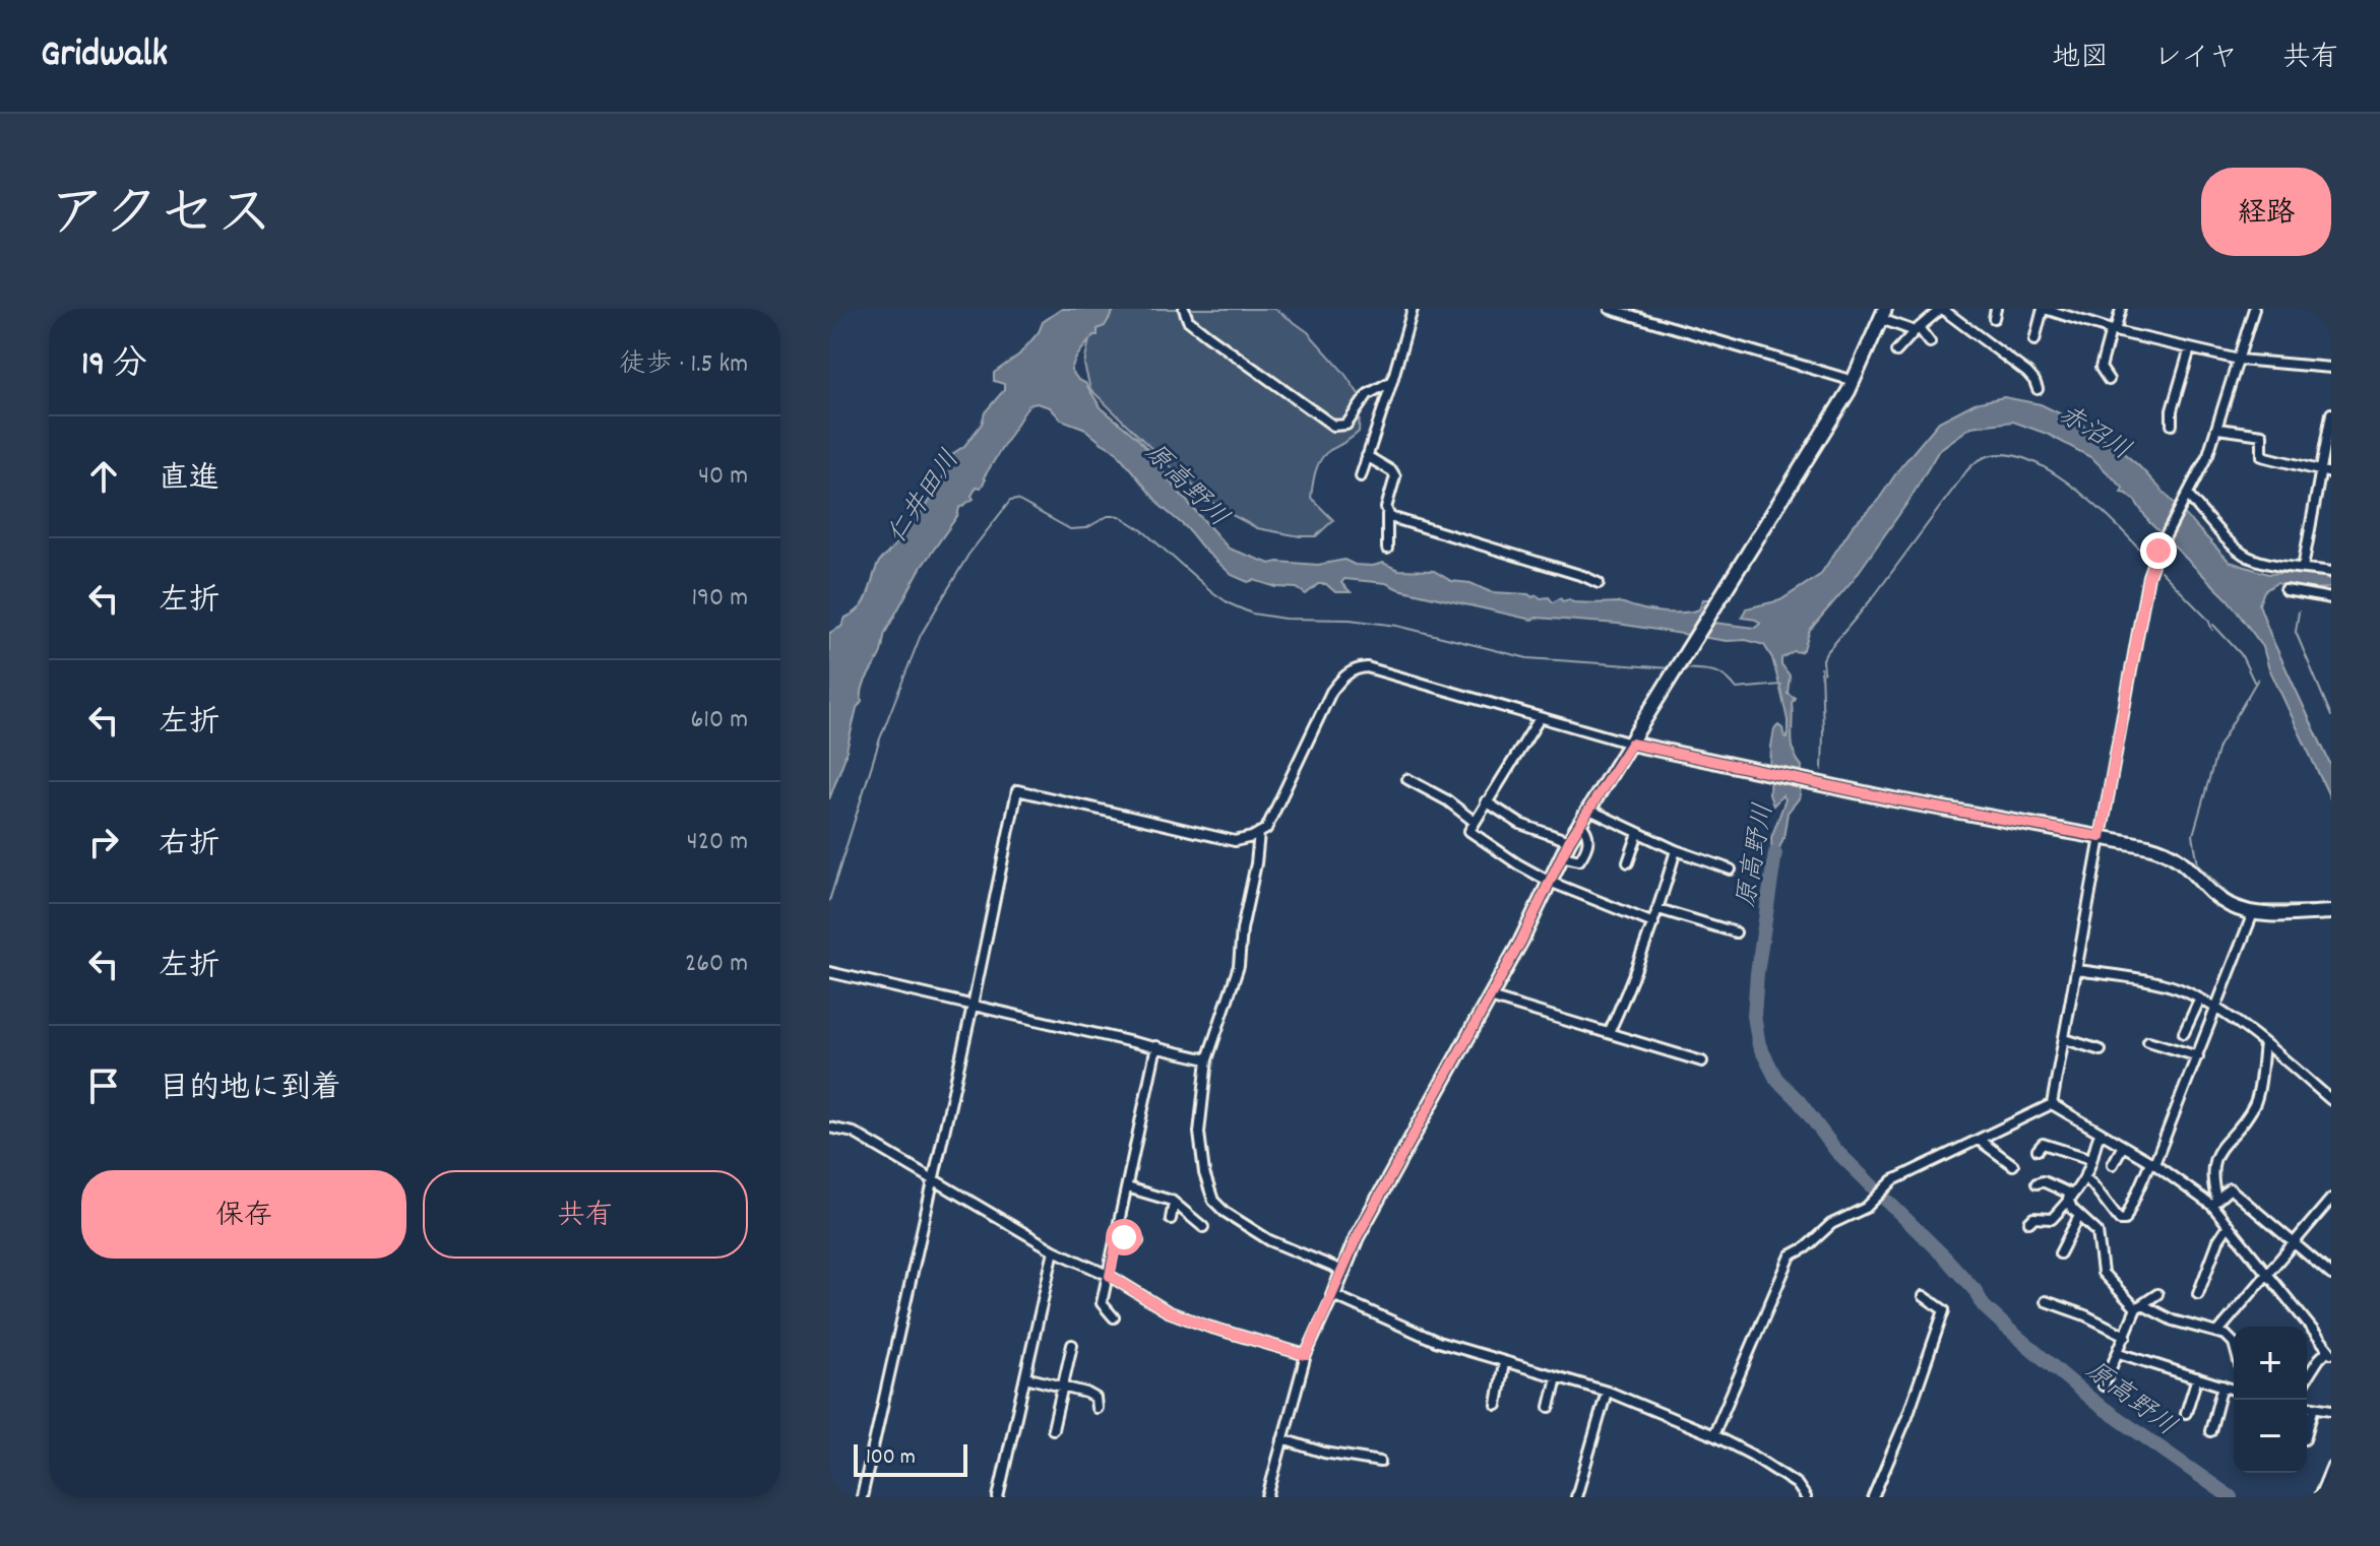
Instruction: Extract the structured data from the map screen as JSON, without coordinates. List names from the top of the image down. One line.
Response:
{"water":["赤沼川","原高野川","仁井田川"],"scale_bar":"100 m","page":{"header":"Gridwalk","nav":["地図","レイヤ","共有"],"title":"アクセス","buttons":["経路",["保存","共有"]],"heading":["19 分","徒歩 · 1.5 km"],"list":[["直進","40 m"],["左折","190 m"],["左折","610 m"],["右折","420 m"],["左折","260 m"],"目的地に到着"],"map_buttons":["+","−"],"scale":"100 m"}}
